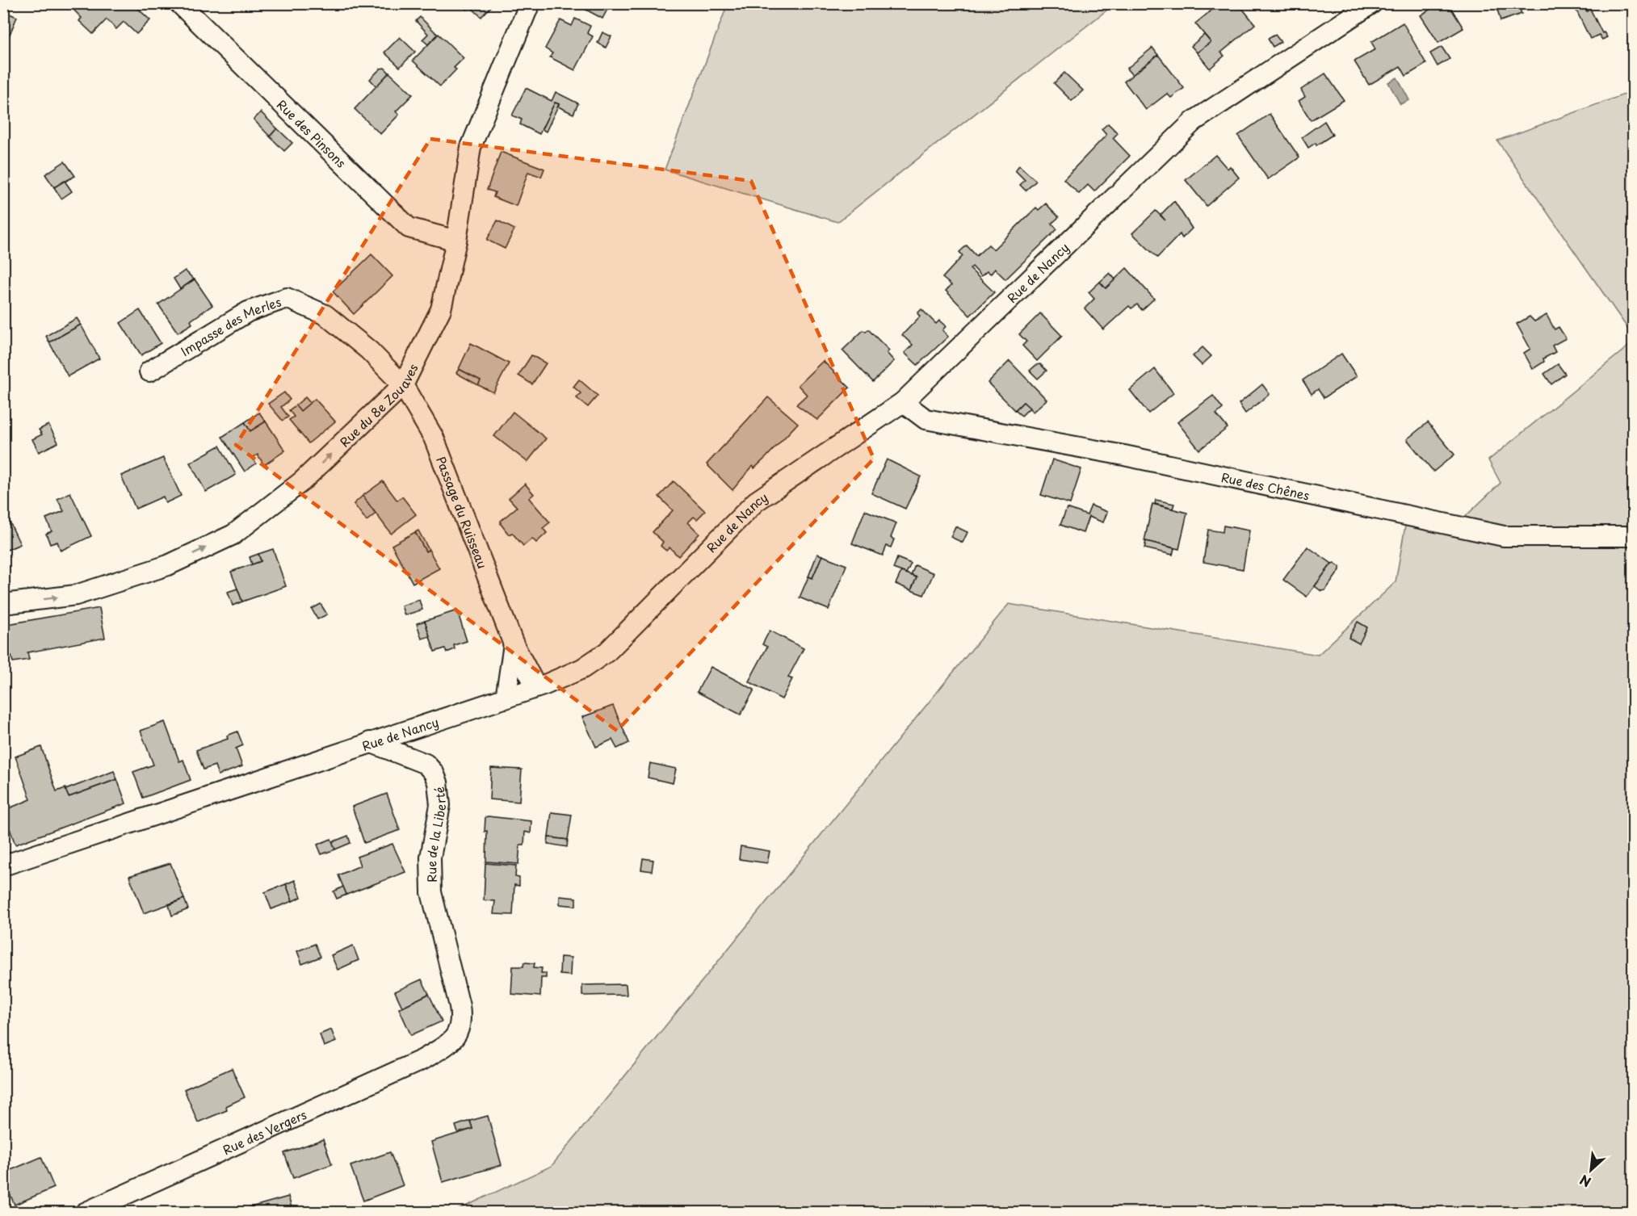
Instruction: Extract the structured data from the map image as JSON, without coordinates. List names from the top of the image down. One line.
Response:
{"streets":{"street":["Rue des Pinsons","Rue de Nancy","Impasse des Merles","Rue du 8e Zouaves","Rue des Chênes","Passage du Ruisseau","Rue de la Liberté","Rue des Vergers"]},"crossings":[["Rue des Pinsons","Rue du 8e Zouaves"],["Rue de Nancy","Rue des Chênes"],["Rue de Nancy","Passage du Ruisseau"],["Rue de Nancy","Rue de la Liberté"],["Impasse des Merles","Rue du 8e Zouaves"],["Impasse des Merles","Passage du Ruisseau"],["Rue du 8e Zouaves","Passage du Ruisseau"],["Rue de la Liberté","Rue des Vergers"]],"one_way":["Rue du 8e Zouaves"],"north":"bottom left"}
